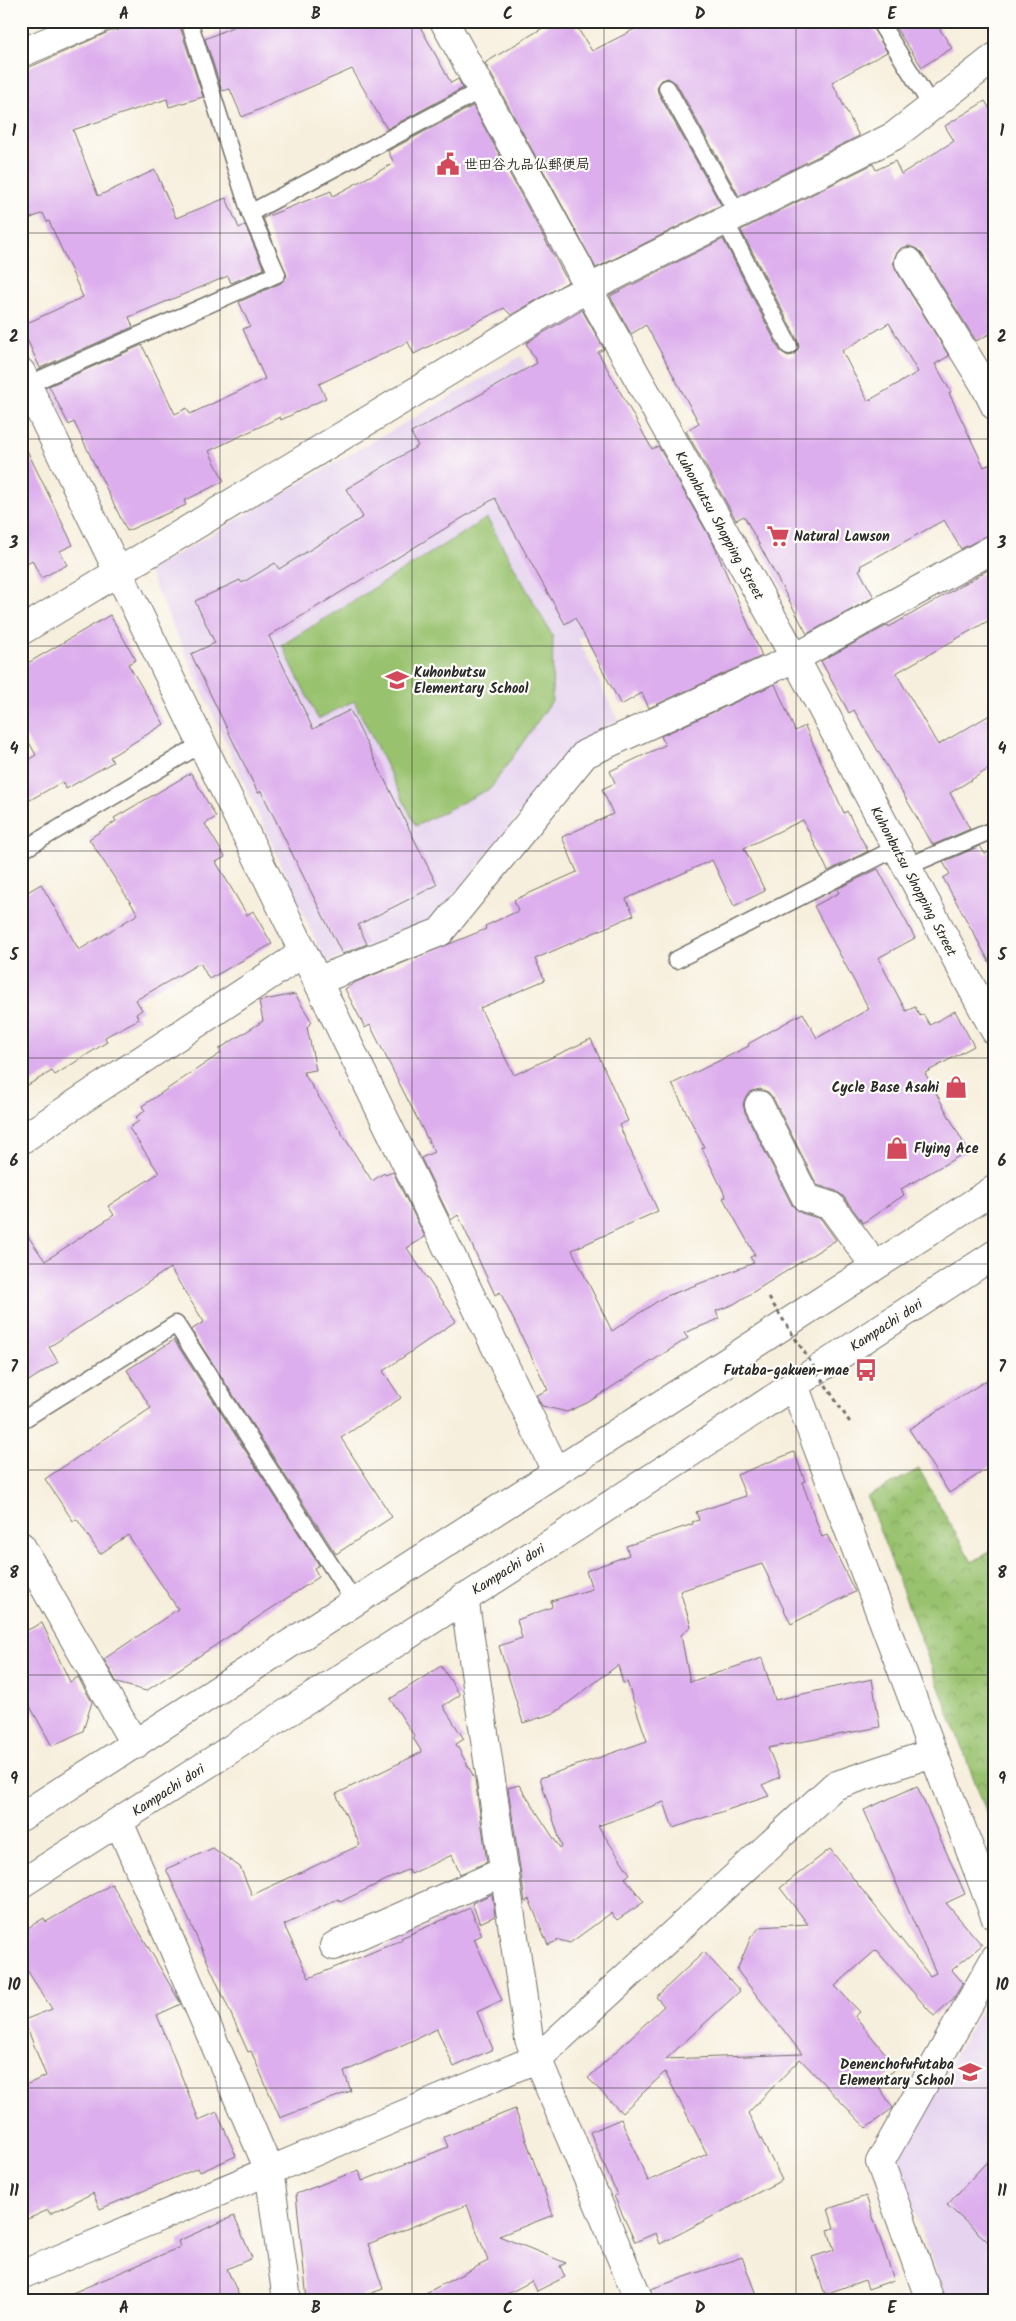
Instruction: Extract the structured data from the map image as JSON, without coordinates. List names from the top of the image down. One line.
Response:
{"streets":{"street":["Kuhonbutsu Shopping Street","Kampachi dori"]},"places":{"public building":["世田谷九品仏郵便局"],"supermarket":["Natural Lawson"],"school or university":["Kuhonbutsu Elementary School","Denenchofufutaba Elementary School"],"shop":["Cycle Base Asahi","Flying Ace"],"bus stop":["Futaba-gakuen-mae"]},"grid":{"columns":["A","B","C","D","E"],"rows":["1","2","3","4","5","6","7","8","9","10","11"]}}
